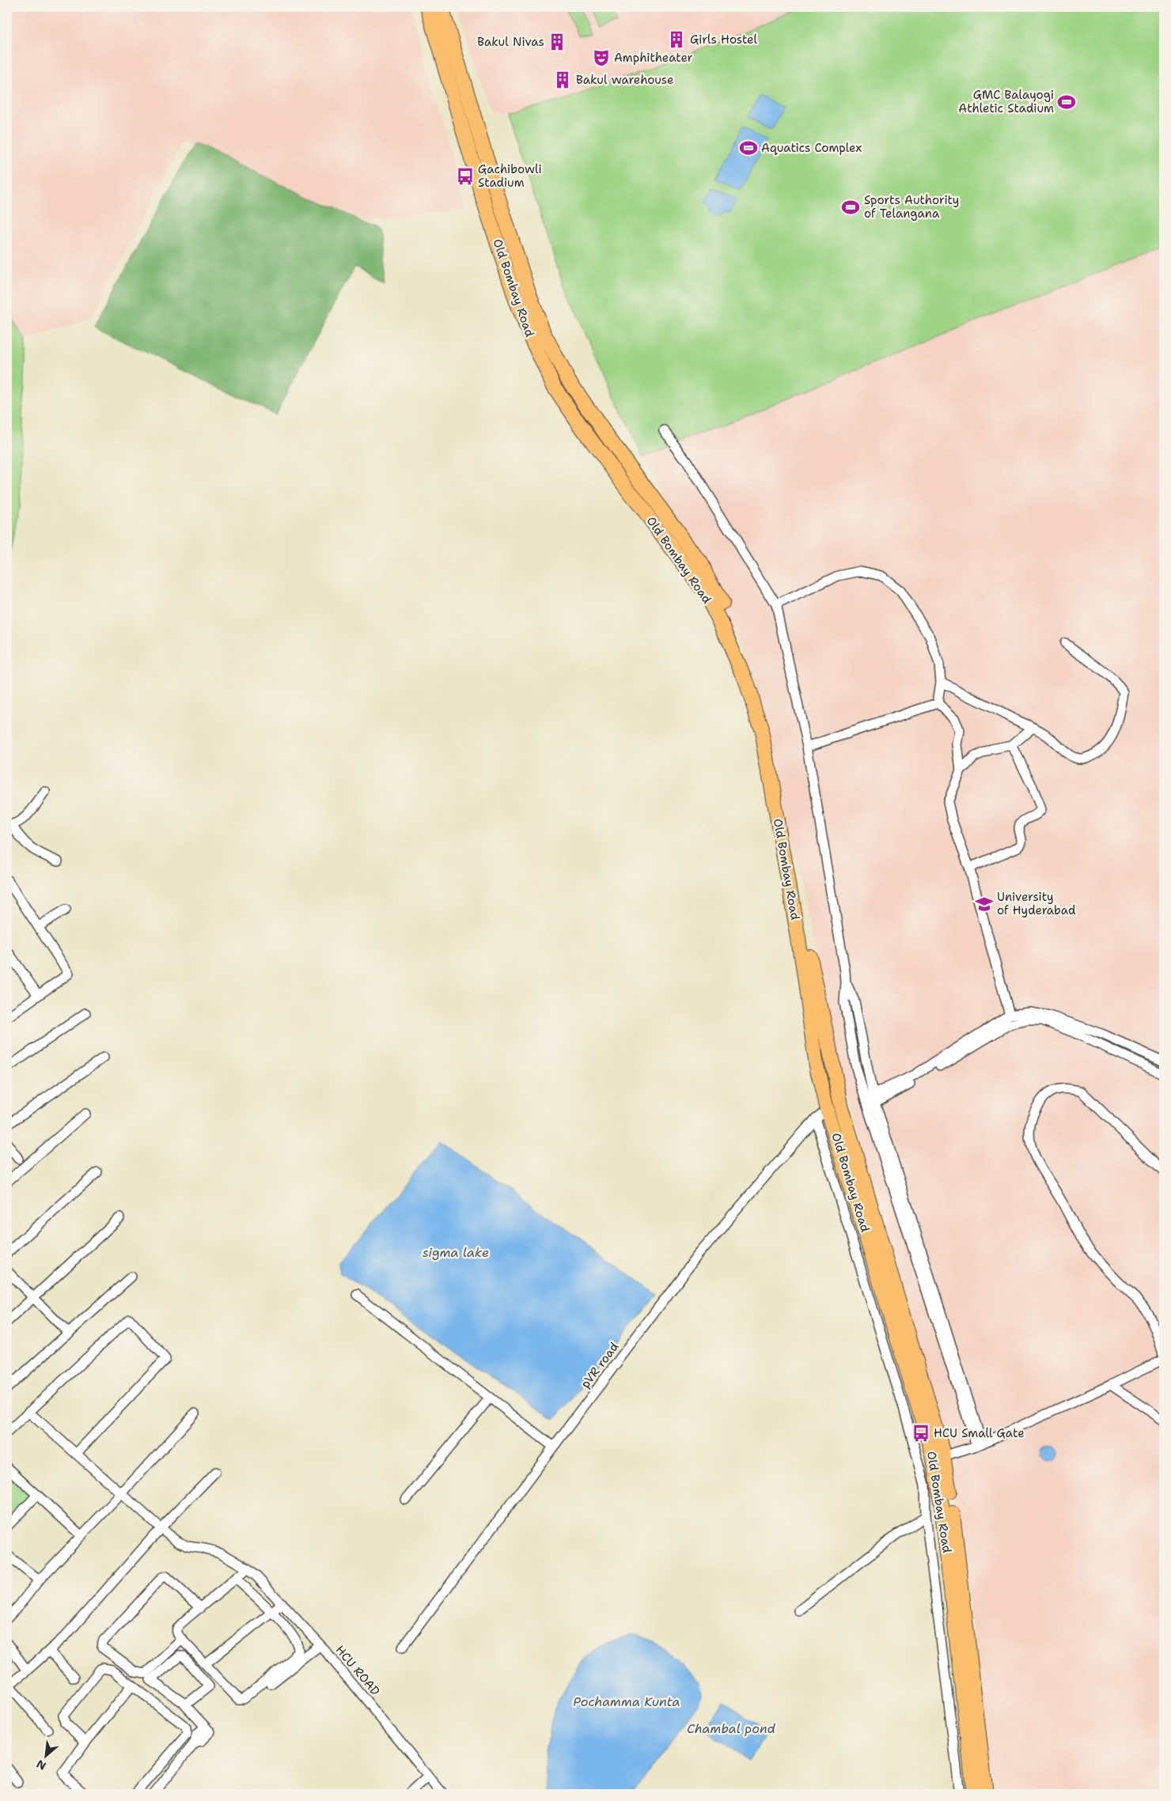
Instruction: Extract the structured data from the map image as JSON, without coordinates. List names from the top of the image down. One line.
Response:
{"streets":{"main road":["Old Bombay Road"],"street":["pVR road","HCU ROAD"]},"crossings":[["Old Bombay Road","pVR road"]],"water":["sigma lake","Pochamma Kunta","Chambal pond"],"places":{"building":["Girls Hostel","Bakul Nivas","Bakul warehouse"],"theatre":["Amphitheater"],"sports":["GMC Balayogi Athletic Stadium","Aquatics Complex","Sports Authority of Telangana"],"bus stop":["Gachibowli Stadium","HCU Small Gate"],"school or university":["University of Hyderabad"]},"north":"bottom left"}
